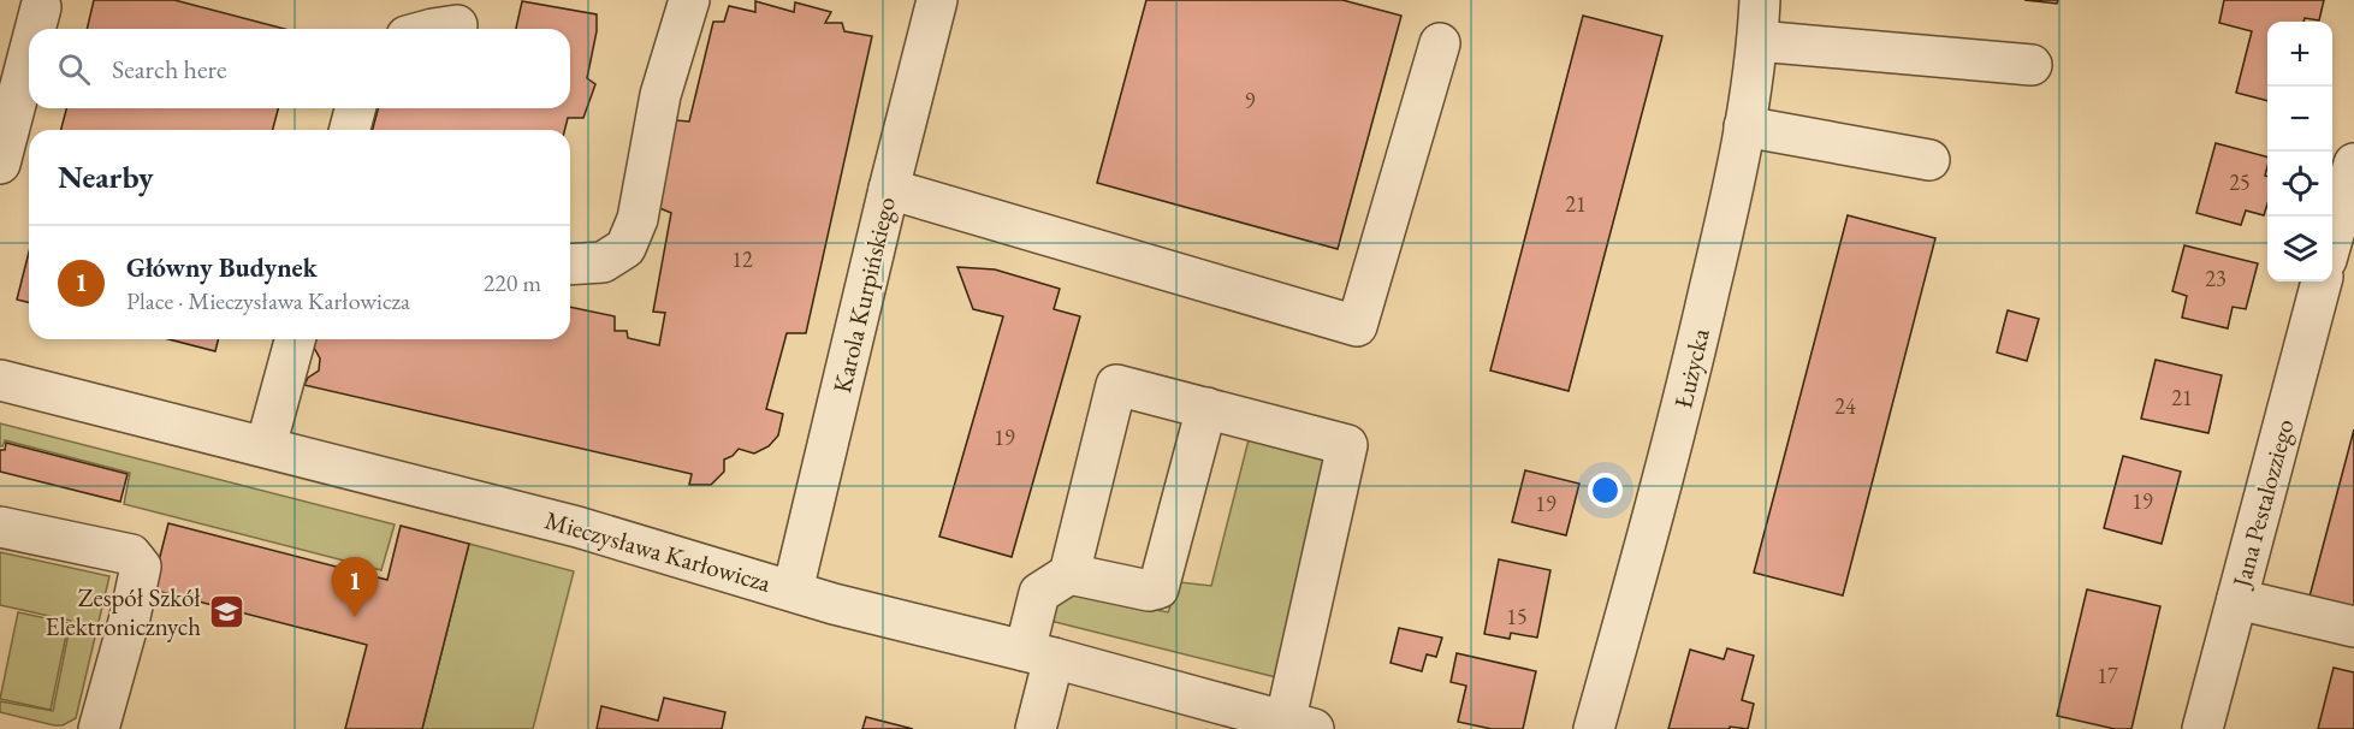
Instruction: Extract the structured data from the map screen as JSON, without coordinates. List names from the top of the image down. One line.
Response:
{"streets":{"street":["Karola Kurpińskiego","Łużycka","Jana Pestalozziego","Mieczysława Karłowicza"]},"crossings":[["Karola Kurpińskiego","Mieczysława Karłowicza"]],"places":{"school or university":["Zespół Szkół Elektronicznych"]},"house_numbers":["9","25","21","12","23","21","24","19","19","19","15","17"],"page":{"map_buttons":["+","−"],"search":"Search here","heading":"Nearby","list":[{"mark":"1","name":"Główny Budynek","note":"Place · Mieczysława Karłowicza","value":"220 m"}],"pins":"1"}}
